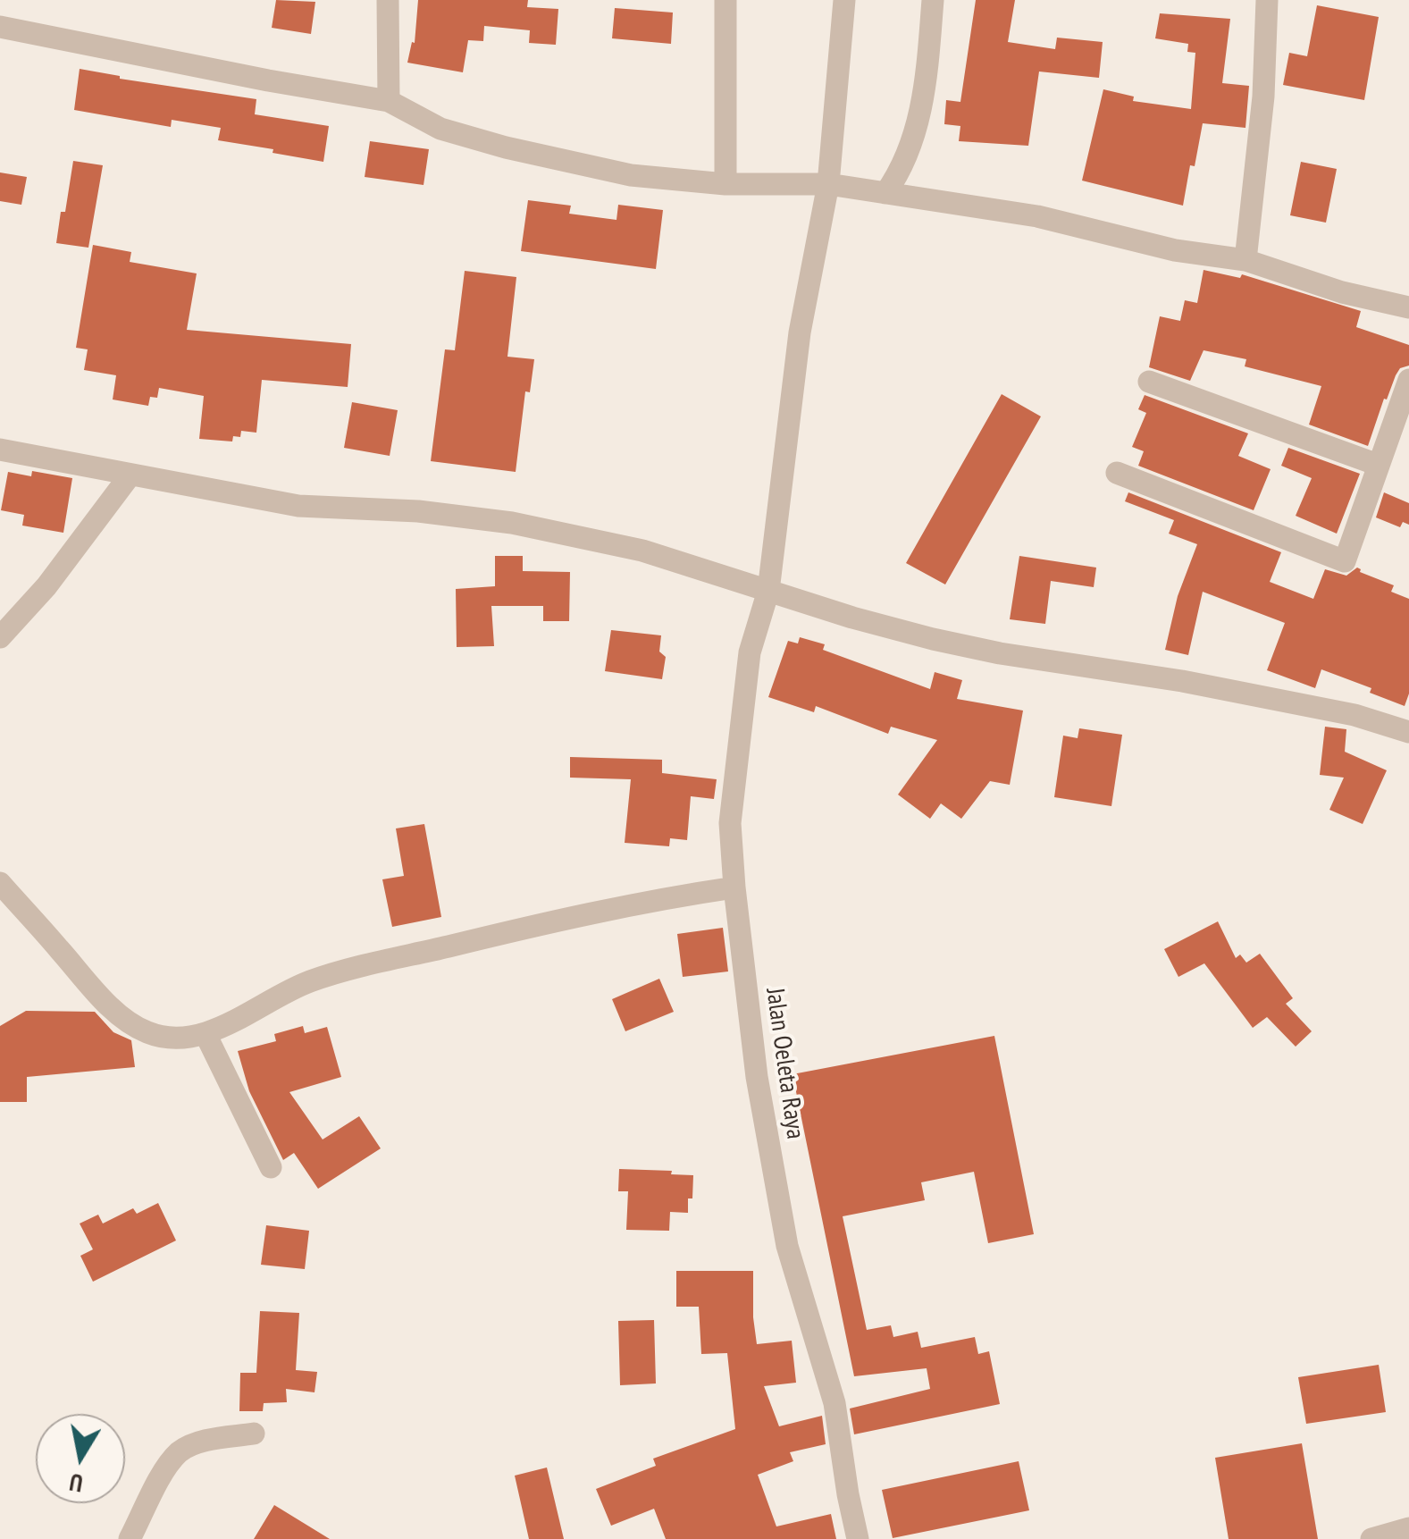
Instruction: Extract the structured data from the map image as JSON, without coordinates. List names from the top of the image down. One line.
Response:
{"streets":{"street":["Jalan Oeleta Raya"]},"north":"bottom"}
